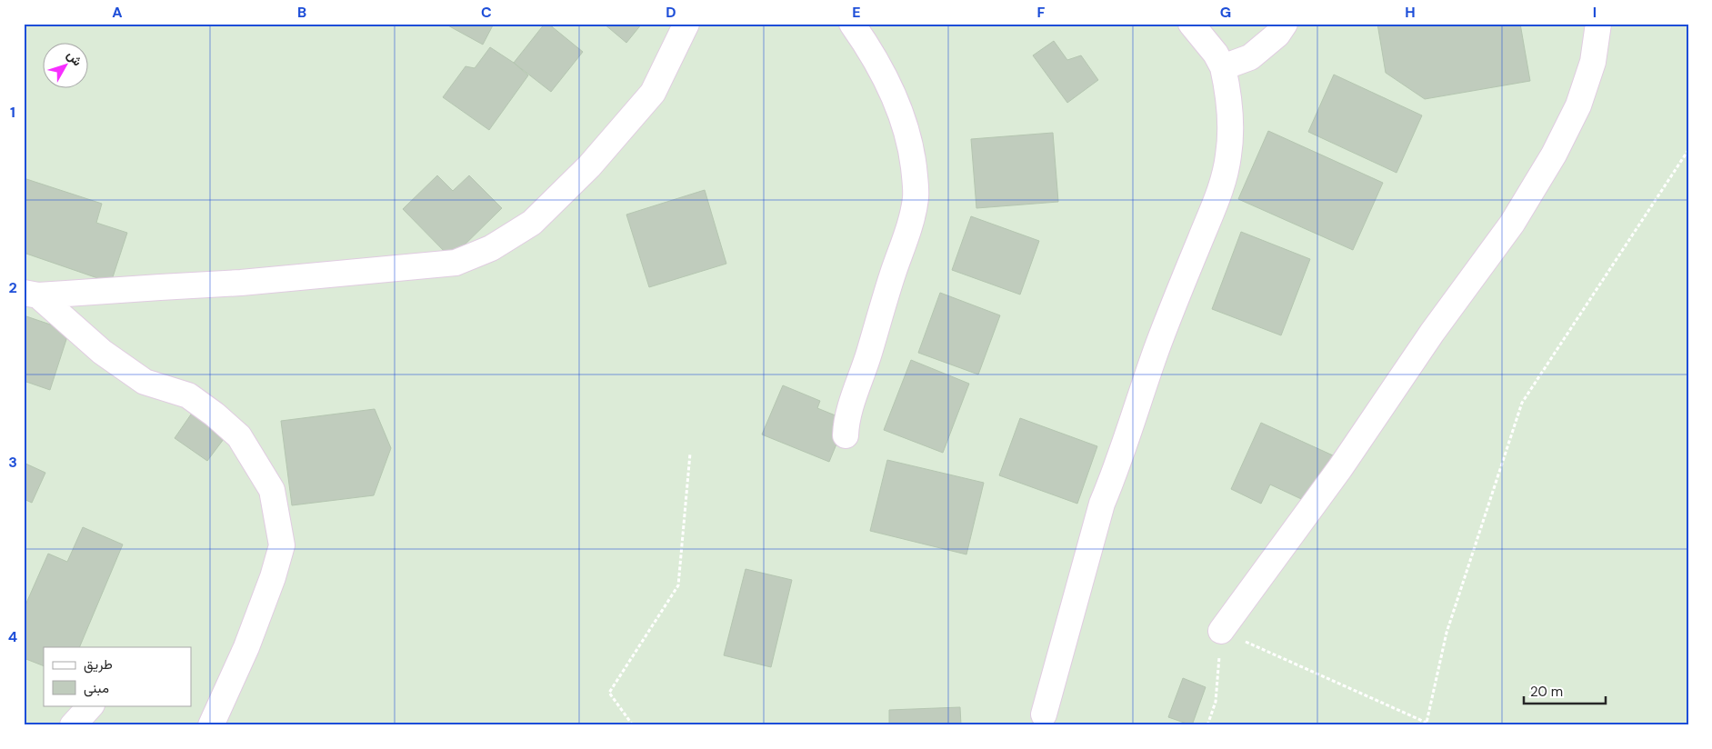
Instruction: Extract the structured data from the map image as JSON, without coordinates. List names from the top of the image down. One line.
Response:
{"legend":["طريق","مبنى"],"scale_bar":"20 m","north":"top right","grid":{"columns":["A","B","C","D","E","F","G","H","I"],"rows":["1","2","3","4"]}}
